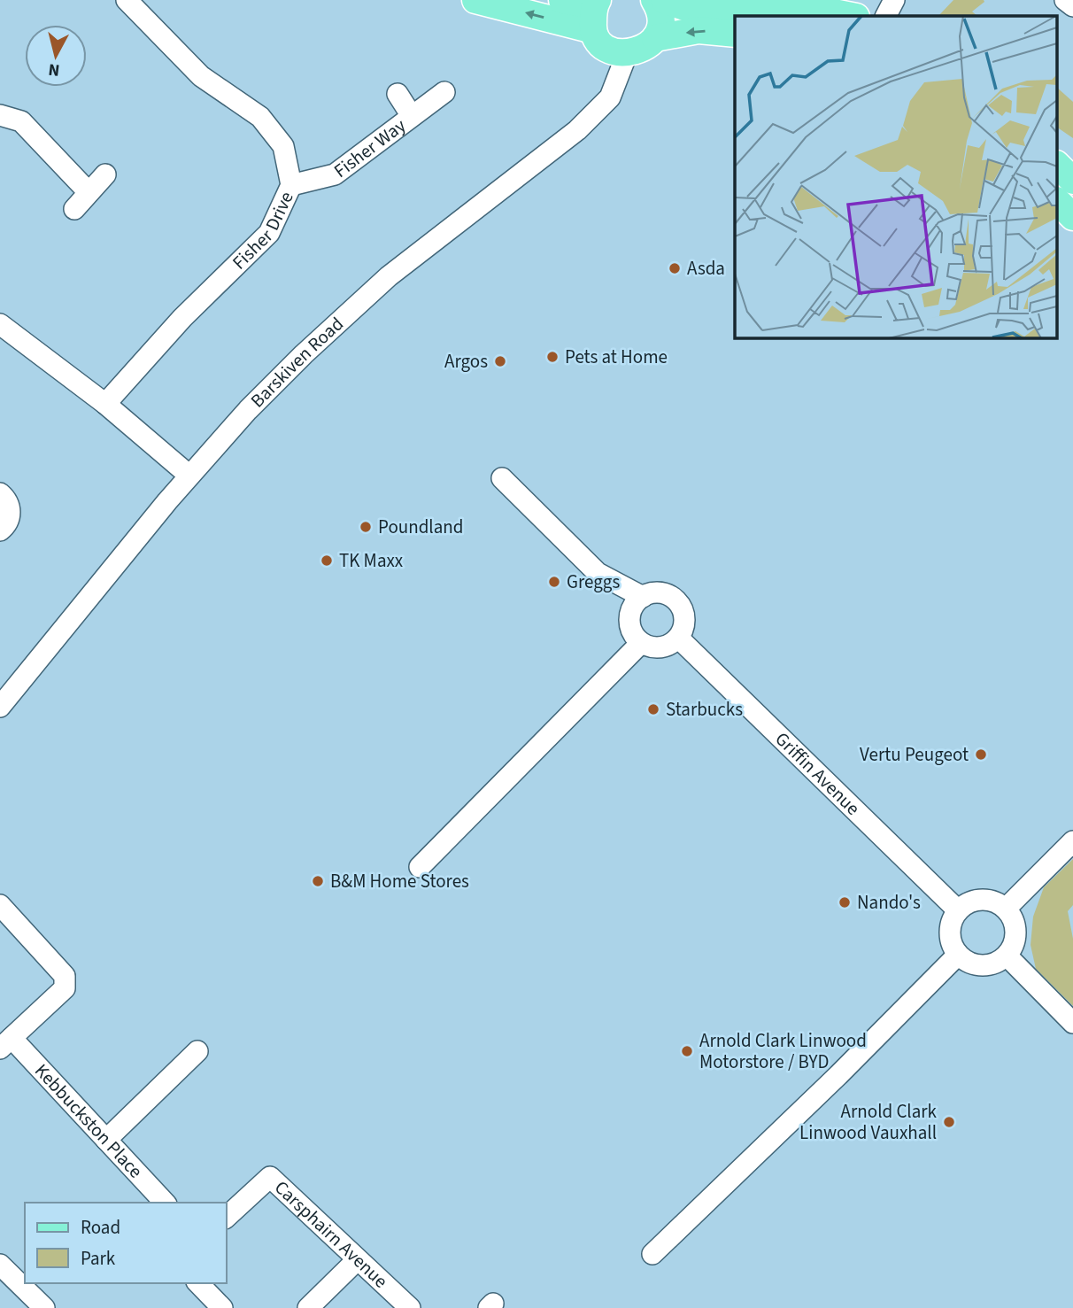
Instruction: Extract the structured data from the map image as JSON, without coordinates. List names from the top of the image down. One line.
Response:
{"streets":{"street":["Fisher Way","Fisher Drive","Barskiven Road","Griffin Avenue","Kebbuckston Place","Carsphairn Avenue"]},"crossings":[["Fisher Way","Fisher Drive"]],"places":["Asda","Pets at Home","Argos","Poundland","TK Maxx","Greggs","Starbucks","Vertu Peugeot","B&M Home Stores","Nando's","Arnold Clark Linwood Motorstore / BYD","Arnold Clark Linwood Vauxhall"],"legend":["Road","Park"],"north":"bottom"}
